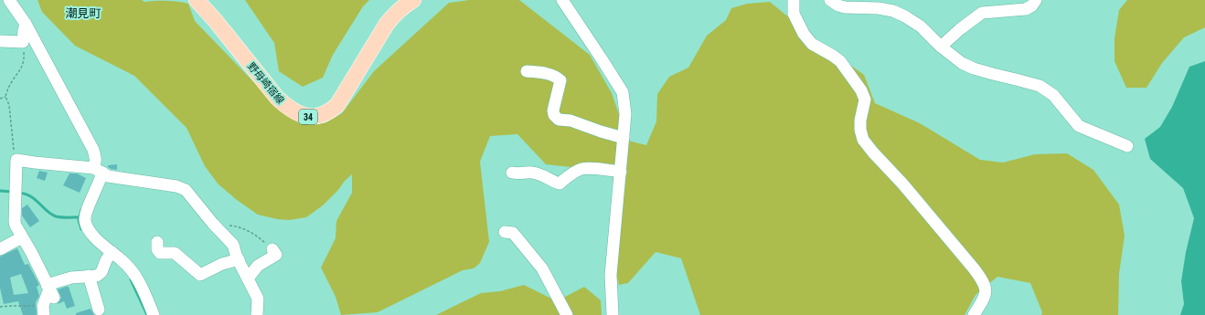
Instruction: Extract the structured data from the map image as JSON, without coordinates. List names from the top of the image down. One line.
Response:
{"streets":{"main road":["野母崎宿線","34"]},"districts":["潮見町"]}
